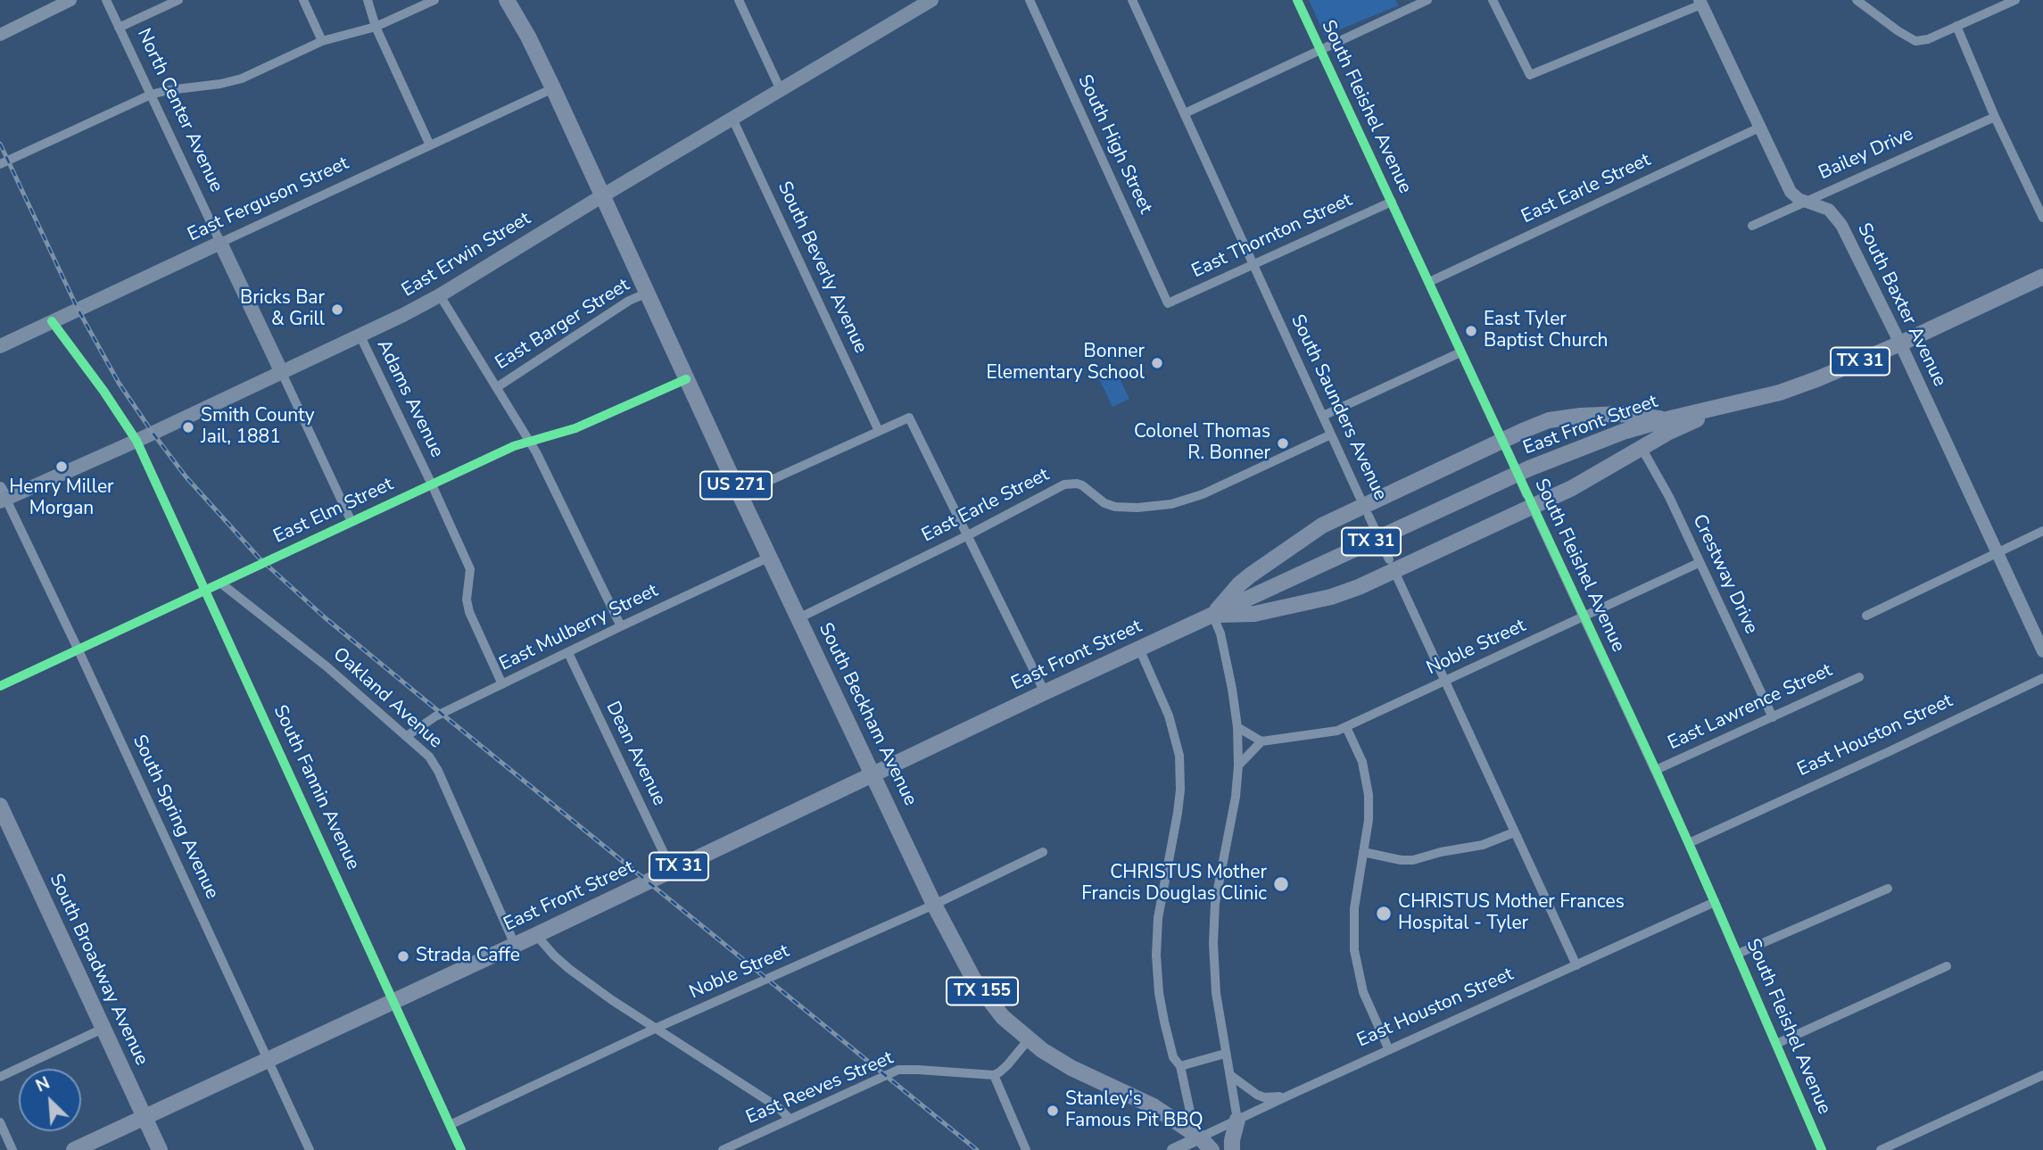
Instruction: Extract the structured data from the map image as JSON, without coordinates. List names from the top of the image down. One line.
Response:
{"streets":{"main road":["North Center Avenue","East Ferguson Street","East Erwin Street","TX 31","East Front Street","US 271","South Beckham Avenue","South Broadway Avenue","TX 155"],"street":["South Fleishel Avenue","South High Street","Bailey Drive","East Earle Street","East Thornton Street","South Beverly Avenue","South Baxter Avenue","East Barger Street","Adams Avenue","South Saunders Avenue","East Elm Street","Crestway Drive","East Mulberry Street","Noble Street","Oakland Avenue","East Lawrence Street","East Houston Street","Dean Avenue","South Fannin Avenue","South Spring Avenue","East Reeves Street"]},"crossings":[["South Fleishel Avenue","East Earle Street"],["South Fleishel Avenue","East Thornton Street"],["South Fleishel Avenue","Noble Street"],["South Fleishel Avenue","East Lawrence Street"],["South Fleishel Avenue","East Houston Street"],["North Center Avenue","East Ferguson Street"],["North Center Avenue","East Erwin Street"],["South High Street","East Thornton Street"],["Bailey Drive","South Baxter Avenue"],["East Earle Street","South Baxter Avenue"],["East Earle Street","South Saunders Avenue"],["East Earle Street","South Beckham Avenue"],["East Ferguson Street","US 271"],["East Ferguson Street","South Fannin Avenue"],["East Thornton Street","South Saunders Avenue"],["East Erwin Street","South Beverly Avenue"],["East Erwin Street","Adams Avenue"],["East Erwin Street","US 271"],["East Erwin Street","South Beckham Avenue"],["East Erwin Street","South Fannin Avenue"],["East Erwin Street","South Spring Avenue"],["South Baxter Avenue","East Front Street"],["East Barger Street","South Beckham Avenue"],["TX 31","East Front Street"],["TX 31","South Broadway Avenue"],["Adams Avenue","East Elm Street"],["Adams Avenue","East Mulberry Street"],["South Saunders Avenue","Noble Street"],["South Saunders Avenue","East Houston Street"],["East Front Street","Oakland Avenue"],["East Front Street","South Beckham Avenue"],["East Front Street","Dean Avenue"],["East Front Street","South Fannin Avenue"],["East Front Street","South Spring Avenue"],["East Front Street","South Broadway Avenue"],["US 271","South Beckham Avenue"],["East Elm Street","Oakland Avenue"],["East Elm Street","South Beckham Avenue"],["East Elm Street","South Fannin Avenue"],["East Elm Street","South Spring Avenue"],["Crestway Drive","Noble Street"],["Crestway Drive","East Lawrence Street"],["East Mulberry Street","Oakland Avenue"],["East Mulberry Street","South Beckham Avenue"],["East Mulberry Street","Dean Avenue"],["Noble Street","South Beckham Avenue"],["Noble Street","South Fannin Avenue"],["South Beckham Avenue","East Houston Street"]],"places":["Bricks Bar & Grill","East Tyler Baptist Church","Bonner Elementary School","Smith County Jail, 1881","Colonel Thomas R. Bonner","Henry Miller Morgan","CHRISTUS Mother Francis Douglas Clinic","CHRISTUS Mother Frances Hospital - Tyler","Strada Caffe","Stanley's Famous Pit BBQ"],"north":"top left"}
